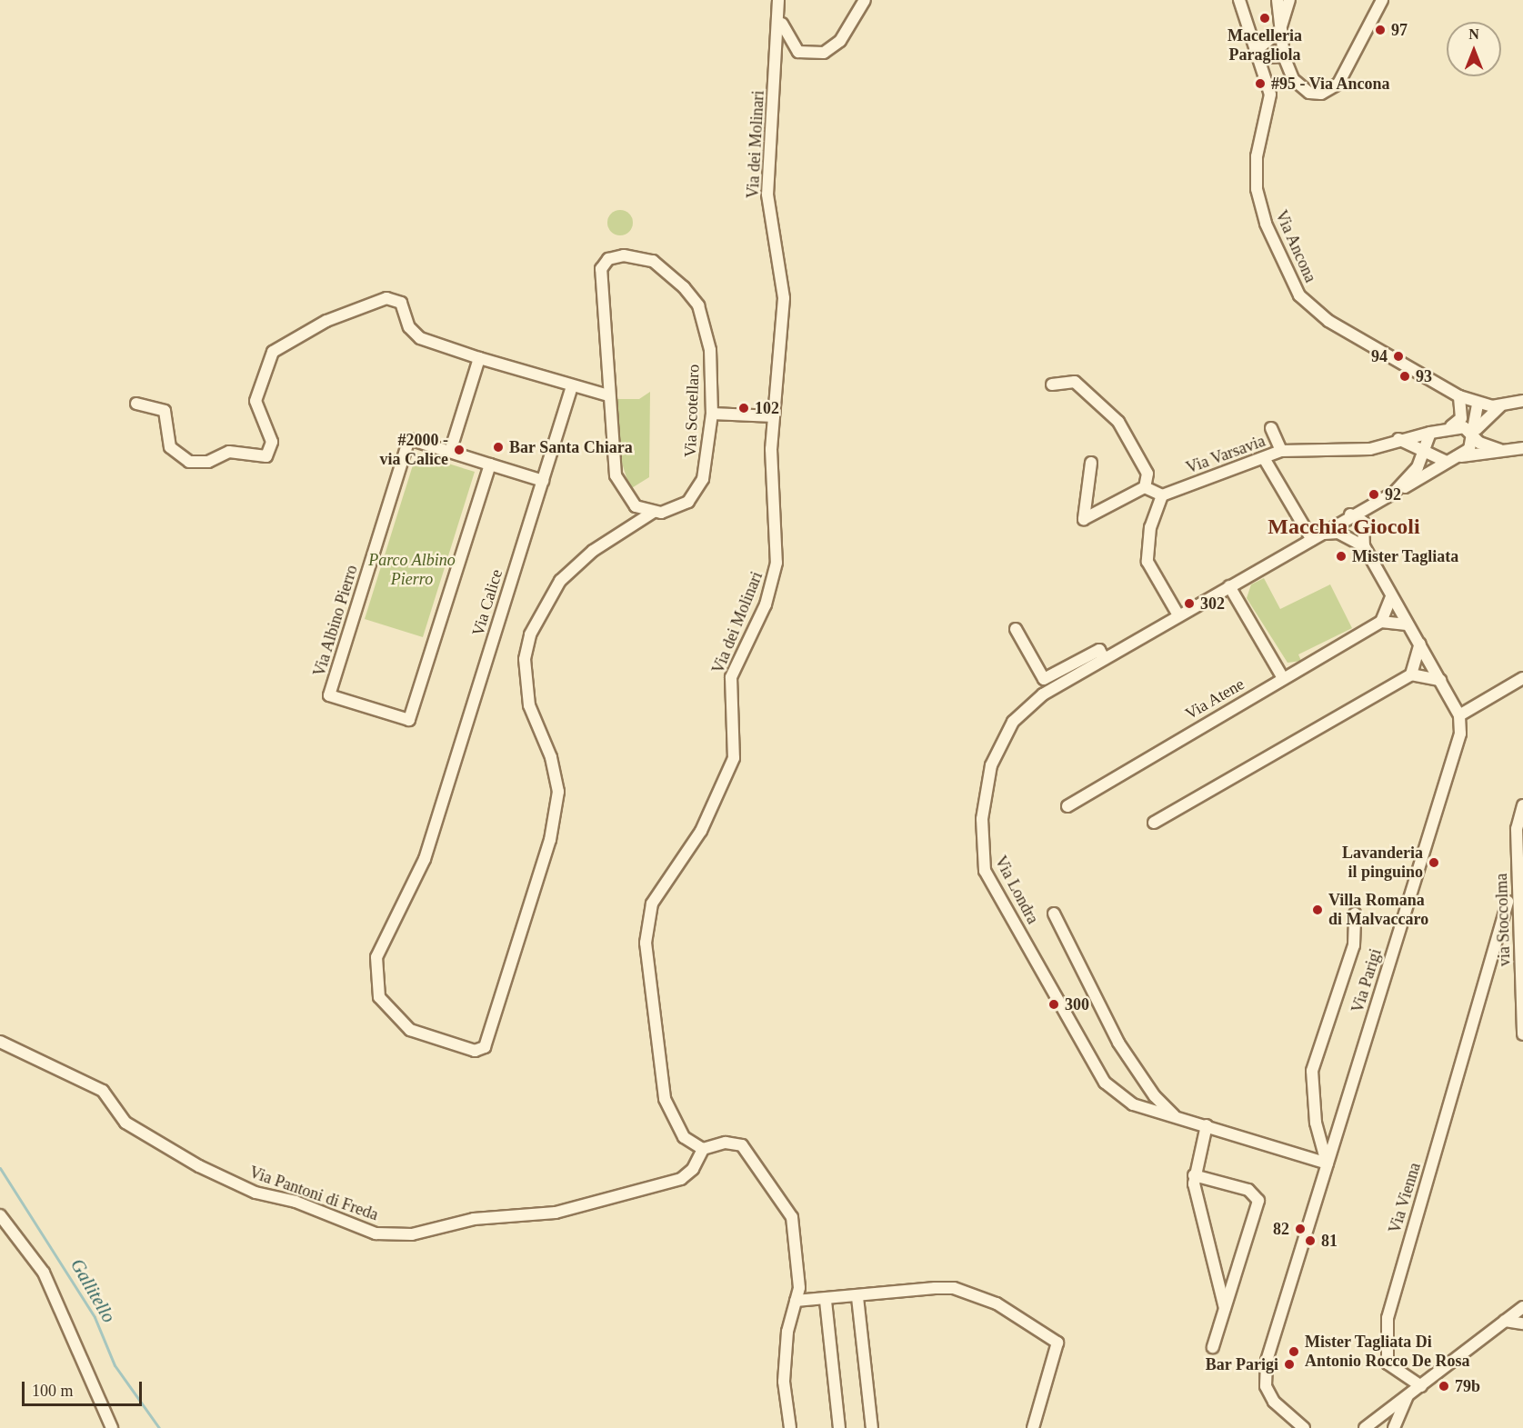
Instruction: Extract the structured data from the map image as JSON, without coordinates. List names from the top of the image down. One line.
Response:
{"streets":{"street":["Via dei Molinari","Via Ancona","Via Scotellaro","Via Varsavia","Via Calice","Via Albino Pierro","Via Atene","Via Londra","via Stoccolma","Via Parigi","Via Pantoni di Freda","Via Vienna"]},"crossings":[["Via dei Molinari","Via Pantoni di Freda"],["Via Scotellaro","Via Calice"],["Via Londra","Via Parigi"]],"districts":["Macchia Giocoli"],"water":["Gallitello"],"parks":["Parco Albino Pierro"],"places":["Macelleria Paragliola","97","#95 - Via Ancona","94","93","102","Bar Santa Chiara","#2000 - via Calice","92","Mister Tagliata","302","Lavanderia il pinguino","Villa Romana di Malvaccaro","300","82","81","Mister Tagliata Di Antonio Rocco De Rosa","Bar Parigi","79b"],"scale_bar":"100 m","north":"top"}
